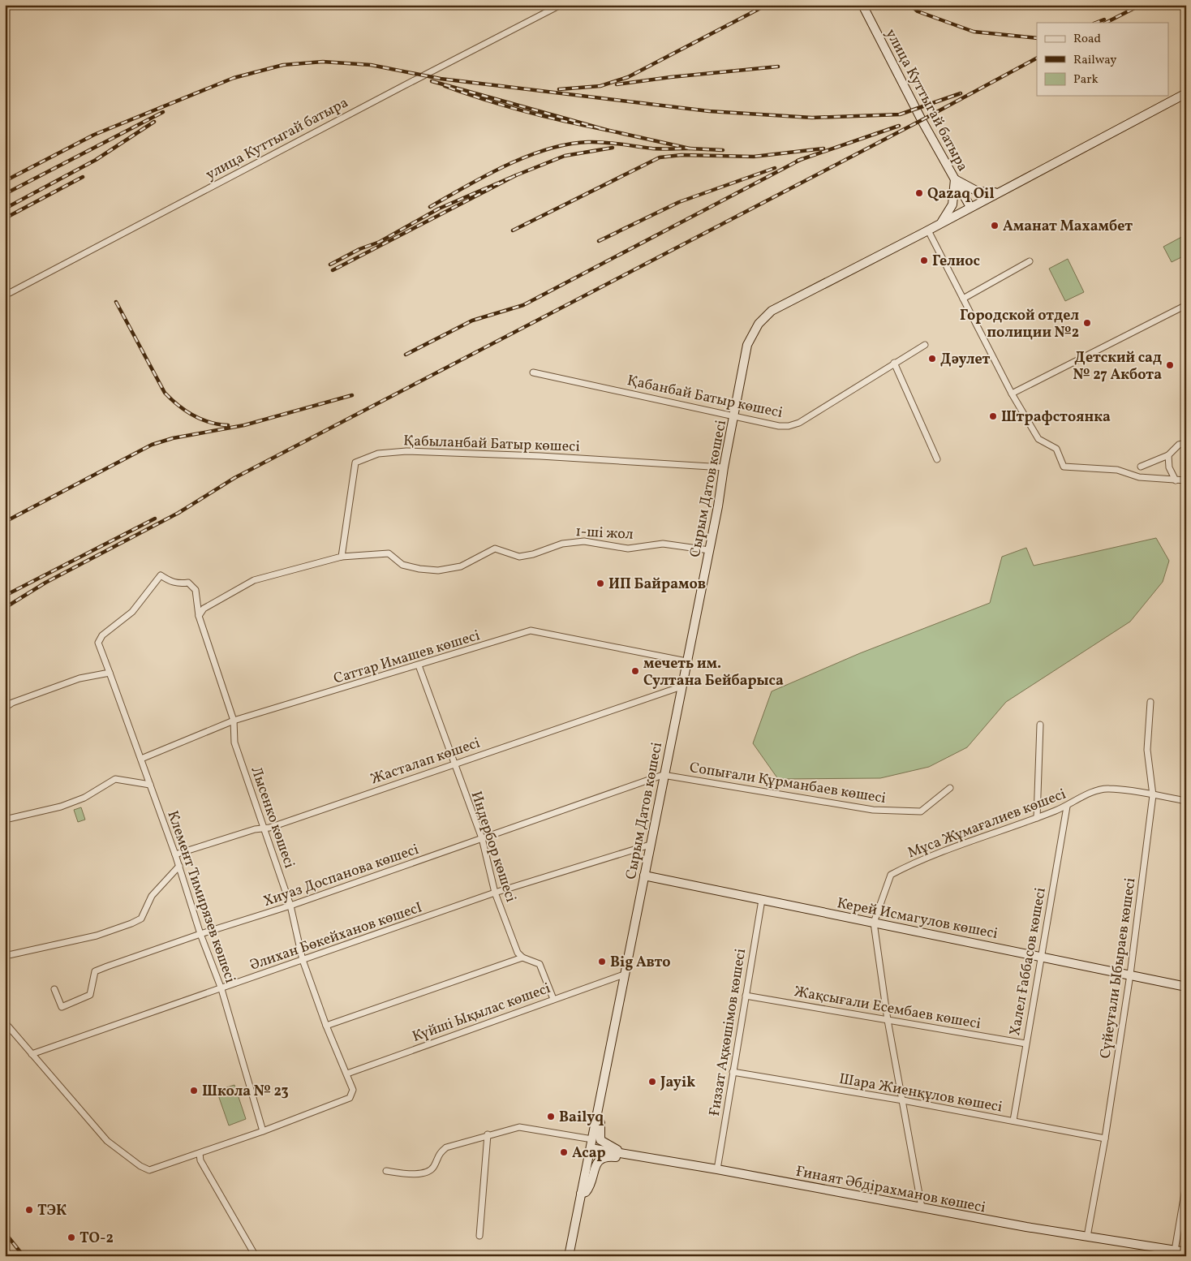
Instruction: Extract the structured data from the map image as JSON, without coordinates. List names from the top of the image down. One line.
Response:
{"streets":{"main road":["улица Куттыгай батыра","Сырым Датов көшесі","Керей Исмагулов көшесі","Ғинаят Әбдірахманов көшесі"],"street":["Қабанбай Батыр көшесі","Қабыланбай Батыр көшесі","1-ші жол","Саттар Имашев көшесі","Жасталап көшесі","Сопығали Құрманбаев көшесі","Лысенко көшесі","Мұса Жұмағалиев көшесі","Индербор көшесі","Хиуаз Доспанова көшесі","Клемент Тимирязев көшесі","Әлихан Бөкейханов көшесI","Халел Ғаббасов көшесі","Сүйеуғали Ыбыраев көшесi","Жақсығали Есембаев көшесi","Күйші Ықылас көшесі","Ғиззат Ақкөшімов көшесi","Шара Жиенқұлов көшесі"]},"crossings":[["улица Куттыгай батыра","Сырым Датов көшесі"],["Қабанбай Батыр көшесі","Сырым Датов көшесі"],["Қабыланбай Батыр көшесі","Сырым Датов көшесі"],["Қабыланбай Батыр көшесі","1-ші жол"],["Сырым Датов көшесі","1-ші жол"],["Сырым Датов көшесі","Саттар Имашев көшесі"],["Сырым Датов көшесі","Жасталап көшесі"],["Сырым Датов көшесі","Сопығали Құрманбаев көшесі"],["Сырым Датов көшесі","Хиуаз Доспанова көшесі"],["Сырым Датов көшесі","Керей Исмагулов көшесі"],["Сырым Датов көшесі","Әлихан Бөкейханов көшесI"],["Сырым Датов көшесі","Күйші Ықылас көшесі"],["Сырым Датов көшесі","Ғинаят Әбдірахманов көшесі"],["Саттар Имашев көшесі","Лысенко көшесі"],["Саттар Имашев көшесі","Индербор көшесі"],["Саттар Имашев көшесі","Клемент Тимирязев көшесі"],["Жасталап көшесі","Лысенко көшесі"],["Жасталап көшесі","Индербор көшесі"],["Жасталап көшесі","Клемент Тимирязев көшесі"],["Сопығали Құрманбаев көшесі","Хиуаз Доспанова көшесі"],["Лысенко көшесі","Хиуаз Доспанова көшесі"],["Лысенко көшесі","Клемент Тимирязев көшесі"],["Лысенко көшесі","Әлихан Бөкейханов көшесI"],["Лысенко көшесі","Күйші Ықылас көшесі"],["Мұса Жұмағалиев көшесі","Керей Исмагулов көшесі"],["Мұса Жұмағалиев көшесі","Халел Ғаббасов көшесі"],["Мұса Жұмағалиев көшесі","Сүйеуғали Ыбыраев көшесi"],["Мұса Жұмағалиев көшесі","Жақсығали Есембаев көшесi"],["Мұса Жұмағалиев көшесі","Шара Жиенқұлов көшесі"],["Мұса Жұмағалиев көшесі","Ғинаят Әбдірахманов көшесі"],["Индербор көшесі","Хиуаз Доспанова көшесі"],["Индербор көшесі","Әлихан Бөкейханов көшесI"],["Хиуаз Доспанова көшесі","Клемент Тимирязев көшесі"],["Клемент Тимирязев көшесі","Әлихан Бөкейханов көшесI"],["Керей Исмагулов көшесі","Халел Ғаббасов көшесі"],["Керей Исмагулов көшесі","Сүйеуғали Ыбыраев көшесi"],["Керей Исмагулов көшесі","Ғиззат Ақкөшімов көшесi"],["Халел Ғаббасов көшесі","Жақсығали Есембаев көшесi"],["Халел Ғаббасов көшесі","Шара Жиенқұлов көшесі"],["Сүйеуғали Ыбыраев көшесi","Шара Жиенқұлов көшесі"],["Сүйеуғали Ыбыраев көшесi","Ғинаят Әбдірахманов көшесі"],["Жақсығали Есембаев көшесi","Ғиззат Ақкөшімов көшесi"],["Ғиззат Ақкөшімов көшесi","Шара Жиенқұлов көшесі"],["Ғиззат Ақкөшімов көшесi","Ғинаят Әбдірахманов көшесі"]],"places":["Qazaq Oil","Аманат Махамбет","Гелиос","Городской отдел полиции №2","Дәулет","Детский сад № 27 Акбота","Штрафстоянка","ИП Байрамов","мечеть им. Султана Бейбарыса","Big Авто","Jayik","Школа № 23","Bailyq","Асар","ТЭК","ТО-2"],"legend":["Road","Railway","Park"]}
